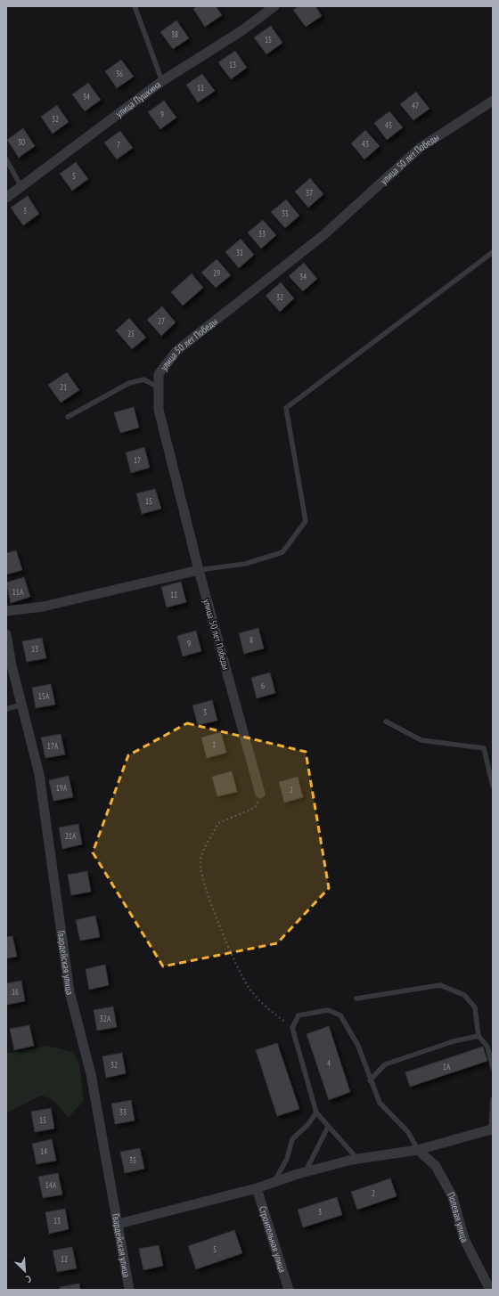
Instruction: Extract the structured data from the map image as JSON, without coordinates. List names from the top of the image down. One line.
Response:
{"streets":{"street":["улица Пушкина","улица 50 лет Победы","Гвардейская улица","Полевая улица","Строительная улица"]},"house_numbers":["38","15","13","36","11","34","47","9","32","45","30","43","7","5","37","3","35","33","31","29","34","32","27","25","21","17","15","11А","11","8","9","13","6","15А","3","1","17А","19А","2","21А","16","32А","4","32","1А","33","15","14","35","14А","2","3","13","5","12"],"north":"bottom right"}
